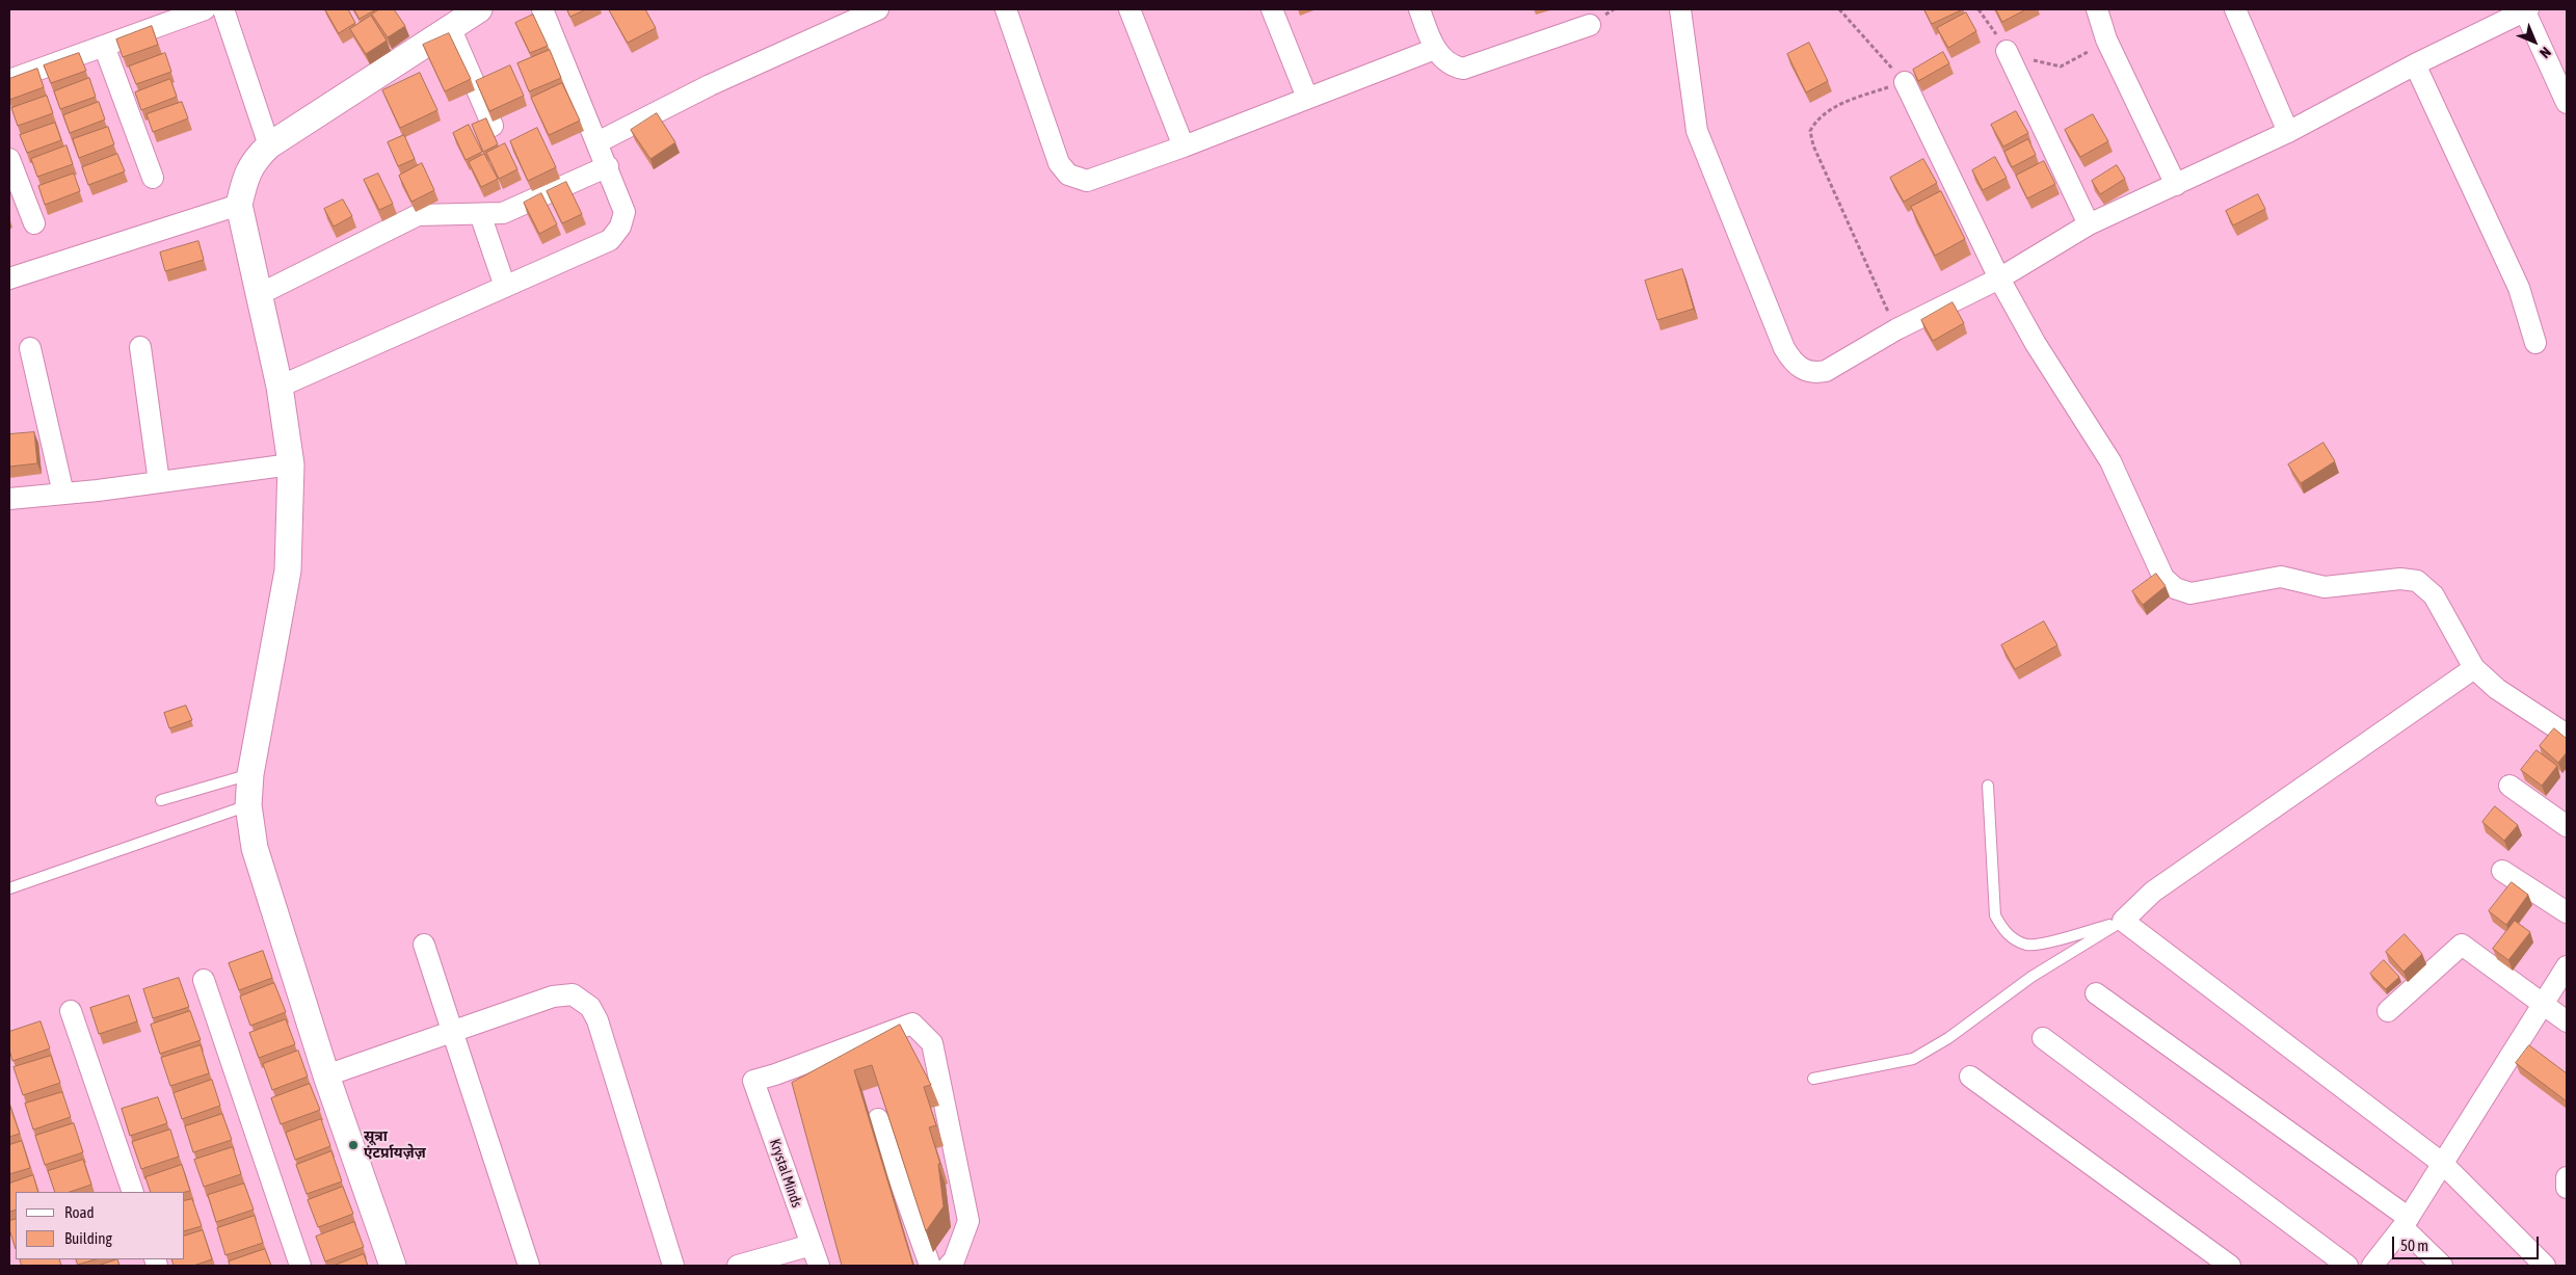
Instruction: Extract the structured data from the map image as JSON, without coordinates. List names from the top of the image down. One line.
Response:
{"streets":{"street":["Krystal Minds"]},"places":["सूत्रा एंटर्प्रायज़ेज़"],"legend":["Road","Building"],"scale_bar":"50 m","north":"bottom right"}
